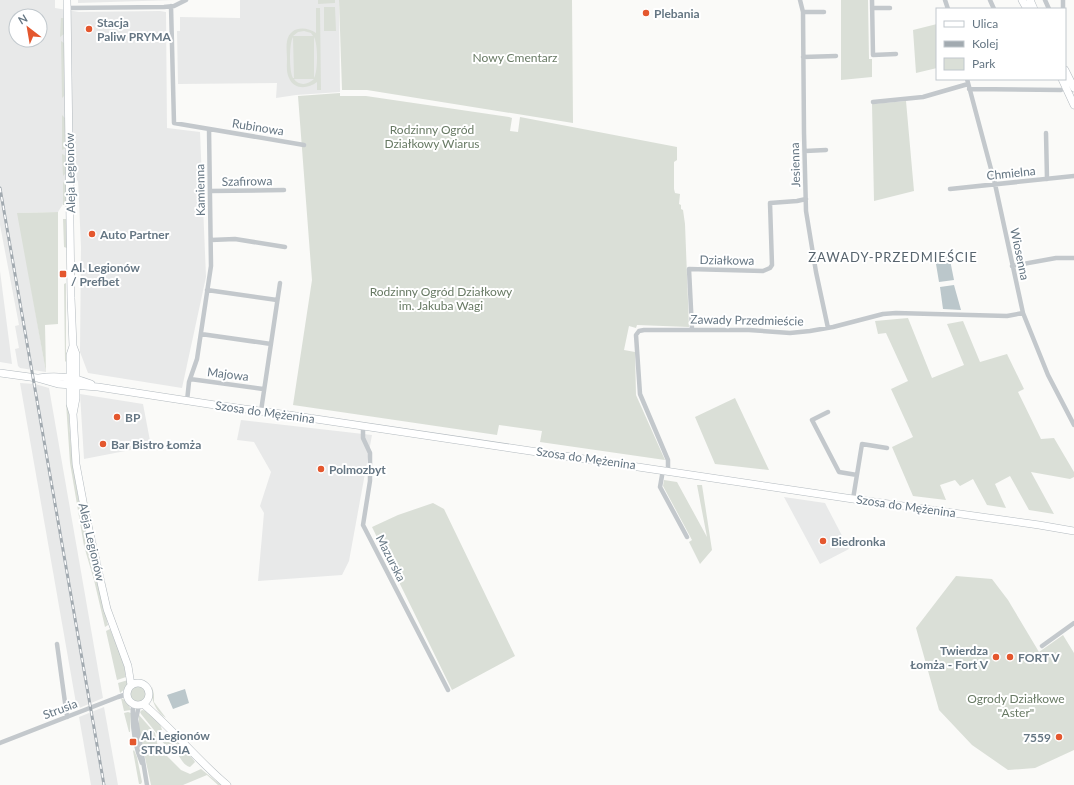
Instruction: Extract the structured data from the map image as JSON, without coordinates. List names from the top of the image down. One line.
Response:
{"streets":{"main road":["Aleja Legionów","Szosa do Mężenina"],"street":["Rubinowa","Jesienna","Chmielna","Szafirowa","Kamienna","Wiosenna","Działkowa","Zawady Przedmieście","Majowa","Mazurska","Strusia"]},"crossings":[["Rubinowa","Kamienna"],["Jesienna","Działkowa"],["Jesienna","Zawady Przedmieście"],["Aleja Legionów","Szosa do Mężenina"],["Aleja Legionów","Strusia"],["Chmielna","Wiosenna"],["Szafirowa","Kamienna"],["Kamienna","Majowa"],["Kamienna","Szosa do Mężenina"],["Wiosenna","Zawady Przedmieście"],["Działkowa","Zawady Przedmieście"],["Zawady Przedmieście","Szosa do Mężenina"],["Majowa","Szosa do Mężenina"],["Szosa do Mężenina","Mazurska"]],"districts":["ZAWADY-PRZEDMIEŚCIE"],"parks":["Nowy Cmentarz","Rodzinny Ogród Działkowy Wiarus","Rodzinny Ogród Działkowy im. Jakuba Wagi","Ogrody Działkowe \"Aster\""],"places":{"other":["Plebania","Stacja Paliw PRYMA","Auto Partner","BP","Bar Bistro Łomża","Polmozbyt","Biedronka","Twierdza Łomża - Fort V","FORT V","7559"],"transit":["Al. Legionów / Prefbet","Al. Legionów STRUSIA"]},"legend":["Ulica","Kolej","Park"],"north":"top left"}
